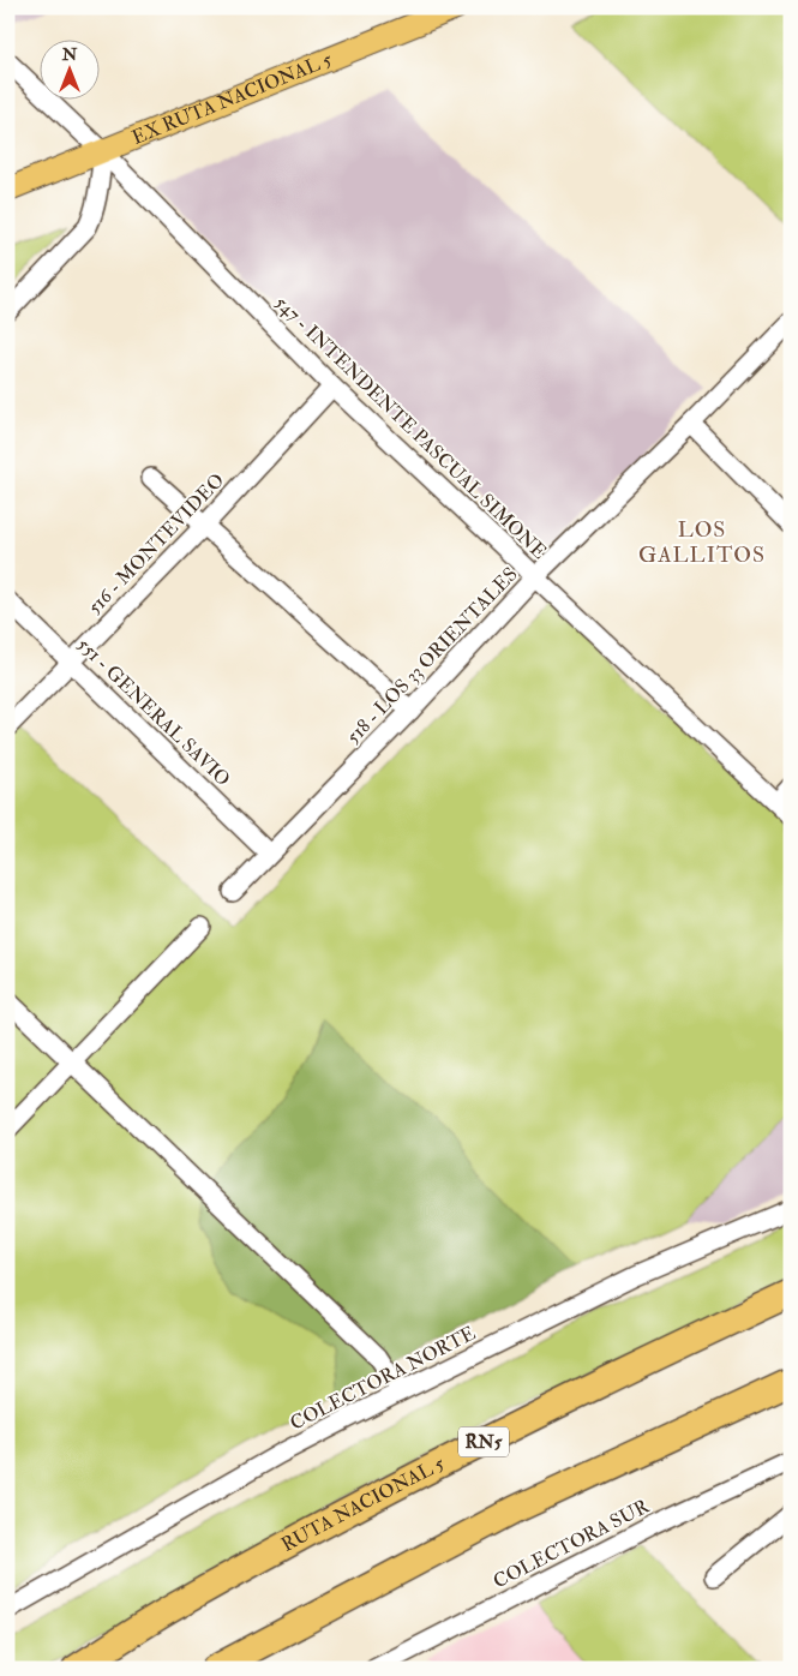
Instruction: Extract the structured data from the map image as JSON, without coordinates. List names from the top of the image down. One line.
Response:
{"streets":{"highway":["RN5","RUTA NACIONAL 5"],"main road":["EX RUTA NACIONAL 5"],"street":["547 - INTENDENTE PASCUAL SIMONE","516 - MONTEVIDEO","518 - LOS 33 ORIENTALES","551 - GENERAL SAVIO","COLECTORA NORTE","COLECTORA SUR"]},"crossings":[["EX RUTA NACIONAL 5","547 - INTENDENTE PASCUAL SIMONE"],["547 - INTENDENTE PASCUAL SIMONE","516 - MONTEVIDEO"],["547 - INTENDENTE PASCUAL SIMONE","518 - LOS 33 ORIENTALES"],["516 - MONTEVIDEO","551 - GENERAL SAVIO"],["518 - LOS 33 ORIENTALES","551 - GENERAL SAVIO"]],"districts":["LOS GALLITOS"],"north":"top"}
